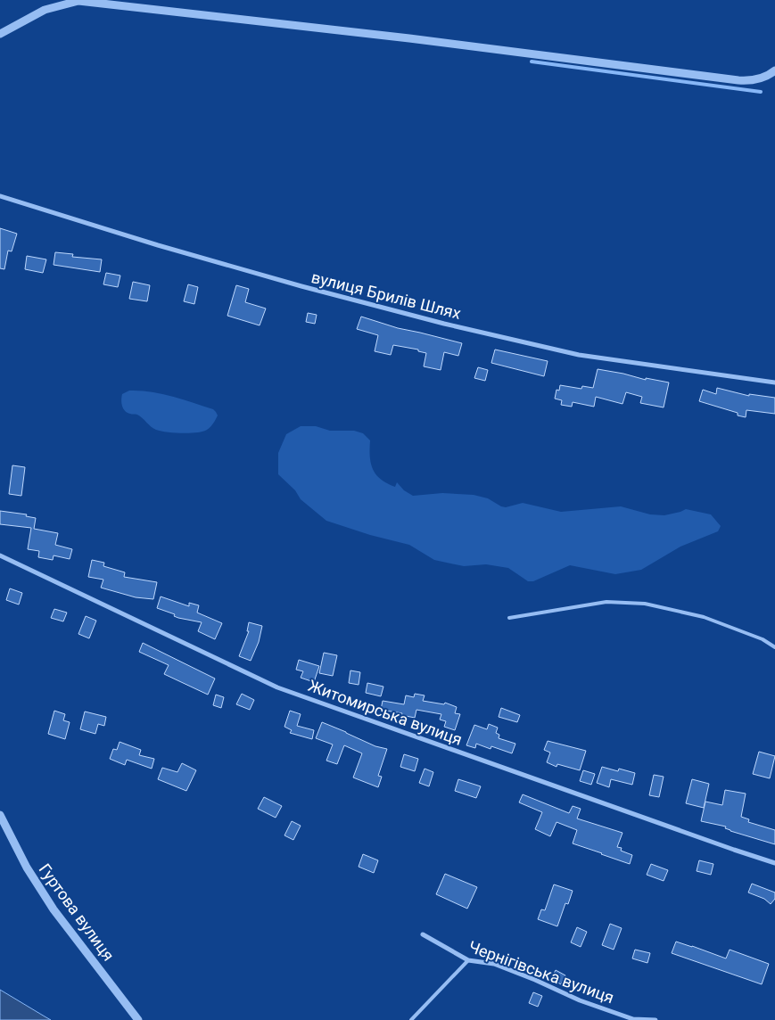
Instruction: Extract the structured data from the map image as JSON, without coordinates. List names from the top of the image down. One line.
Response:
{"streets":{"street":["вулиця Брилів Шлях","Житомирська вулиця","Гуртова вулиця","Чернігівська вулиця"]}}
